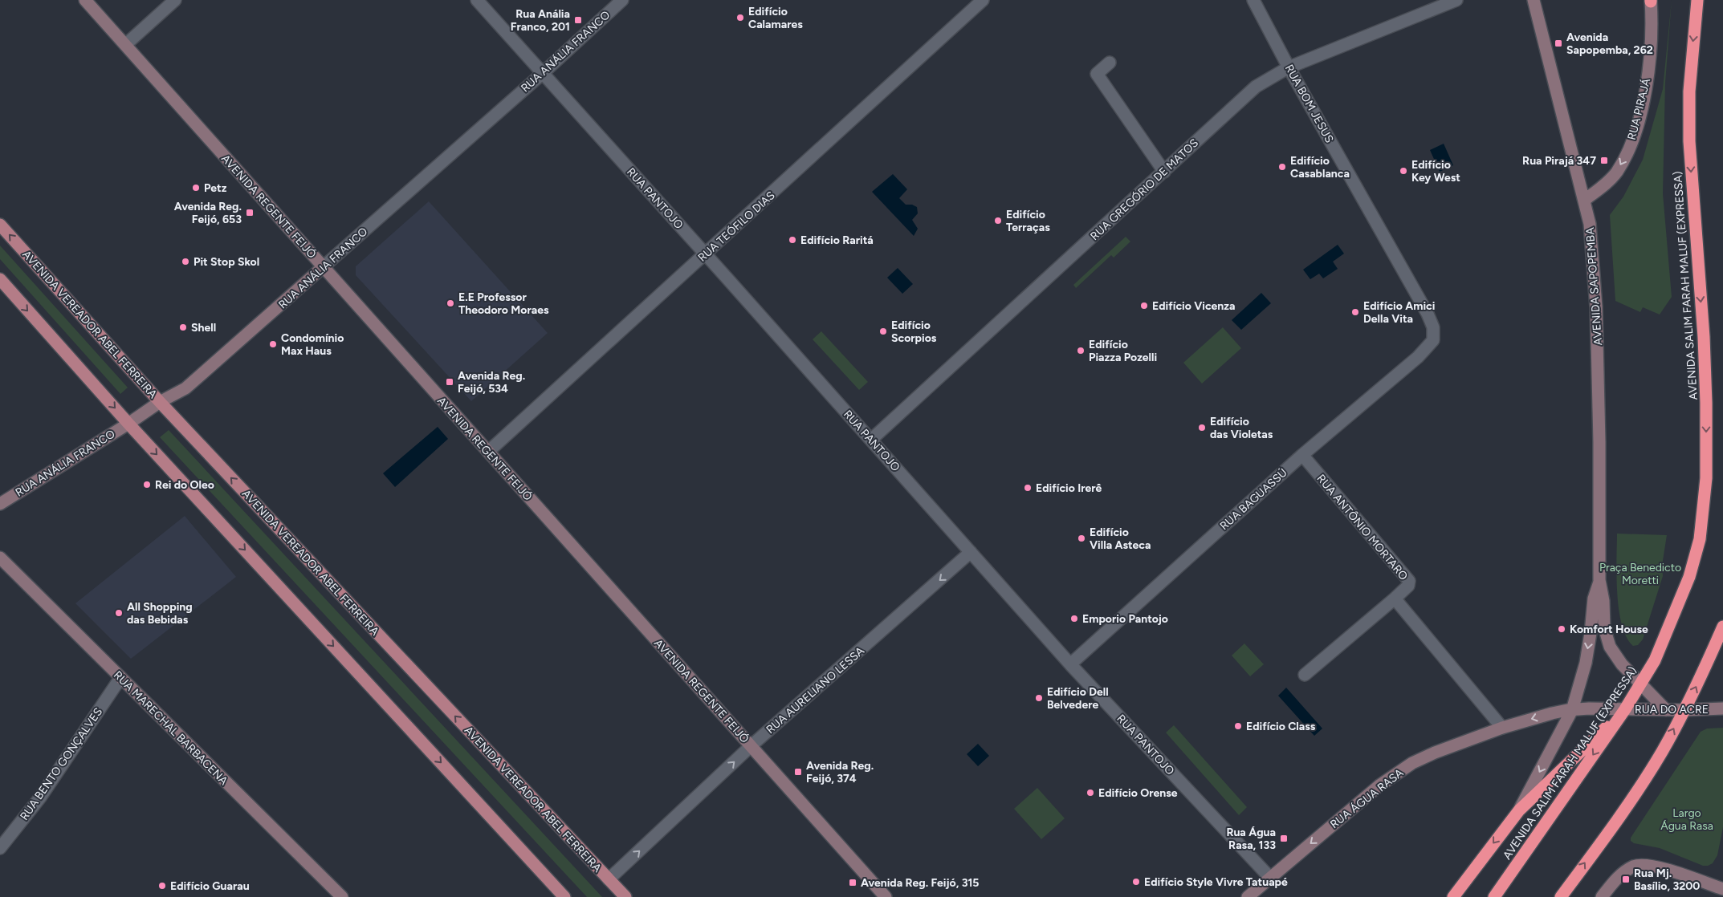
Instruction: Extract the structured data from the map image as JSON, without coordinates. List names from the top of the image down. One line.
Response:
{"streets":{"highway":["AVENIDA SALIM FARAH MALUF (EXPRESSA)"],"main road":["RUA ANÁLIA FRANCO","RUA PIRAJÁ","AVENIDA REGENTE FEIJÓ","AVENIDA SAPOPEMBA","AVENIDA VEREADOR ABEL FERREIRA","RUA DO ACRE","RUA MARECHAL BARBACENA","RUA ÁGUA RASA"],"street":["RUA BOM JESUS","RUA GREGÓRIO DE MATOS","RUA PANTOJO","RUA TEÓFILO DIAS","RUA BAGUASSÚ","RUA ANTÔNIO MORTARO","RUA AURELIANO LESSA","RUA BENTO GONÇALVES"]},"crossings":[["RUA ANÁLIA FRANCO","RUA PANTOJO"],["RUA ANÁLIA FRANCO","AVENIDA REGENTE FEIJÓ"],["RUA ANÁLIA FRANCO","AVENIDA VEREADOR ABEL FERREIRA"],["RUA BOM JESUS","RUA GREGÓRIO DE MATOS"],["RUA BOM JESUS","RUA BAGUASSÚ"],["RUA PIRAJÁ","AVENIDA SAPOPEMBA"],["RUA GREGÓRIO DE MATOS","RUA PANTOJO"],["RUA PANTOJO","RUA TEÓFILO DIAS"],["RUA PANTOJO","RUA BAGUASSÚ"],["RUA PANTOJO","RUA AURELIANO LESSA"],["RUA PANTOJO","RUA ÁGUA RASA"],["AVENIDA REGENTE FEIJÓ","RUA TEÓFILO DIAS"],["AVENIDA REGENTE FEIJÓ","RUA AURELIANO LESSA"],["AVENIDA SALIM FARAH MALUF (EXPRESSA)","AVENIDA SAPOPEMBA"],["AVENIDA SALIM FARAH MALUF (EXPRESSA)","RUA DO ACRE"],["AVENIDA SAPOPEMBA","RUA DO ACRE"],["AVENIDA SAPOPEMBA","RUA ÁGUA RASA"],["AVENIDA VEREADOR ABEL FERREIRA","RUA AURELIANO LESSA"],["RUA BAGUASSÚ","RUA ANTÔNIO MORTARO"],["RUA DO ACRE","RUA ÁGUA RASA"],["RUA MARECHAL BARBACENA","RUA BENTO GONÇALVES"]],"one_way":["RUA PIRAJÁ","RUA ÁGUA RASA"],"parks":["Praça Benedicto Moretti","Largo Água Rasa"],"places":{"other":["Edifício Calamares","Edifício Casablanca","Edifício Key West","Petz","Edifício Terraças","Edifício Raritá","Pit Stop Skol","E.E Professor Theodoro Moraes","Edifício Vicenza","Edifício Amici Della Vita","Shell","Edifício Scorpios","Condomínio Max Haus","Edifício Piazza Pozelli","Edifício das Violetas","Rei do Oleo","Edifício Irerê","Edifício Villa Asteca","All Shopping das Bebidas","Emporio Pantojo","Komfort House","Edifício Dell Belvedere","Edifício Class","Edifício Orense","Edifício Style Vivre Tatuapé","Edifício Guarau"],"transit":["Rua Anália Franco, 201","Avenida Sapopemba, 262","Rua Pirajá 347","Avenida Reg. Feijó, 653","Avenida Reg. Feijó, 534","Avenida Reg. Feijó, 374","Rua Água Rasa, 133","Rua Mj. Basílio, 3200","Avenida Reg. Feijó, 315"]}}
